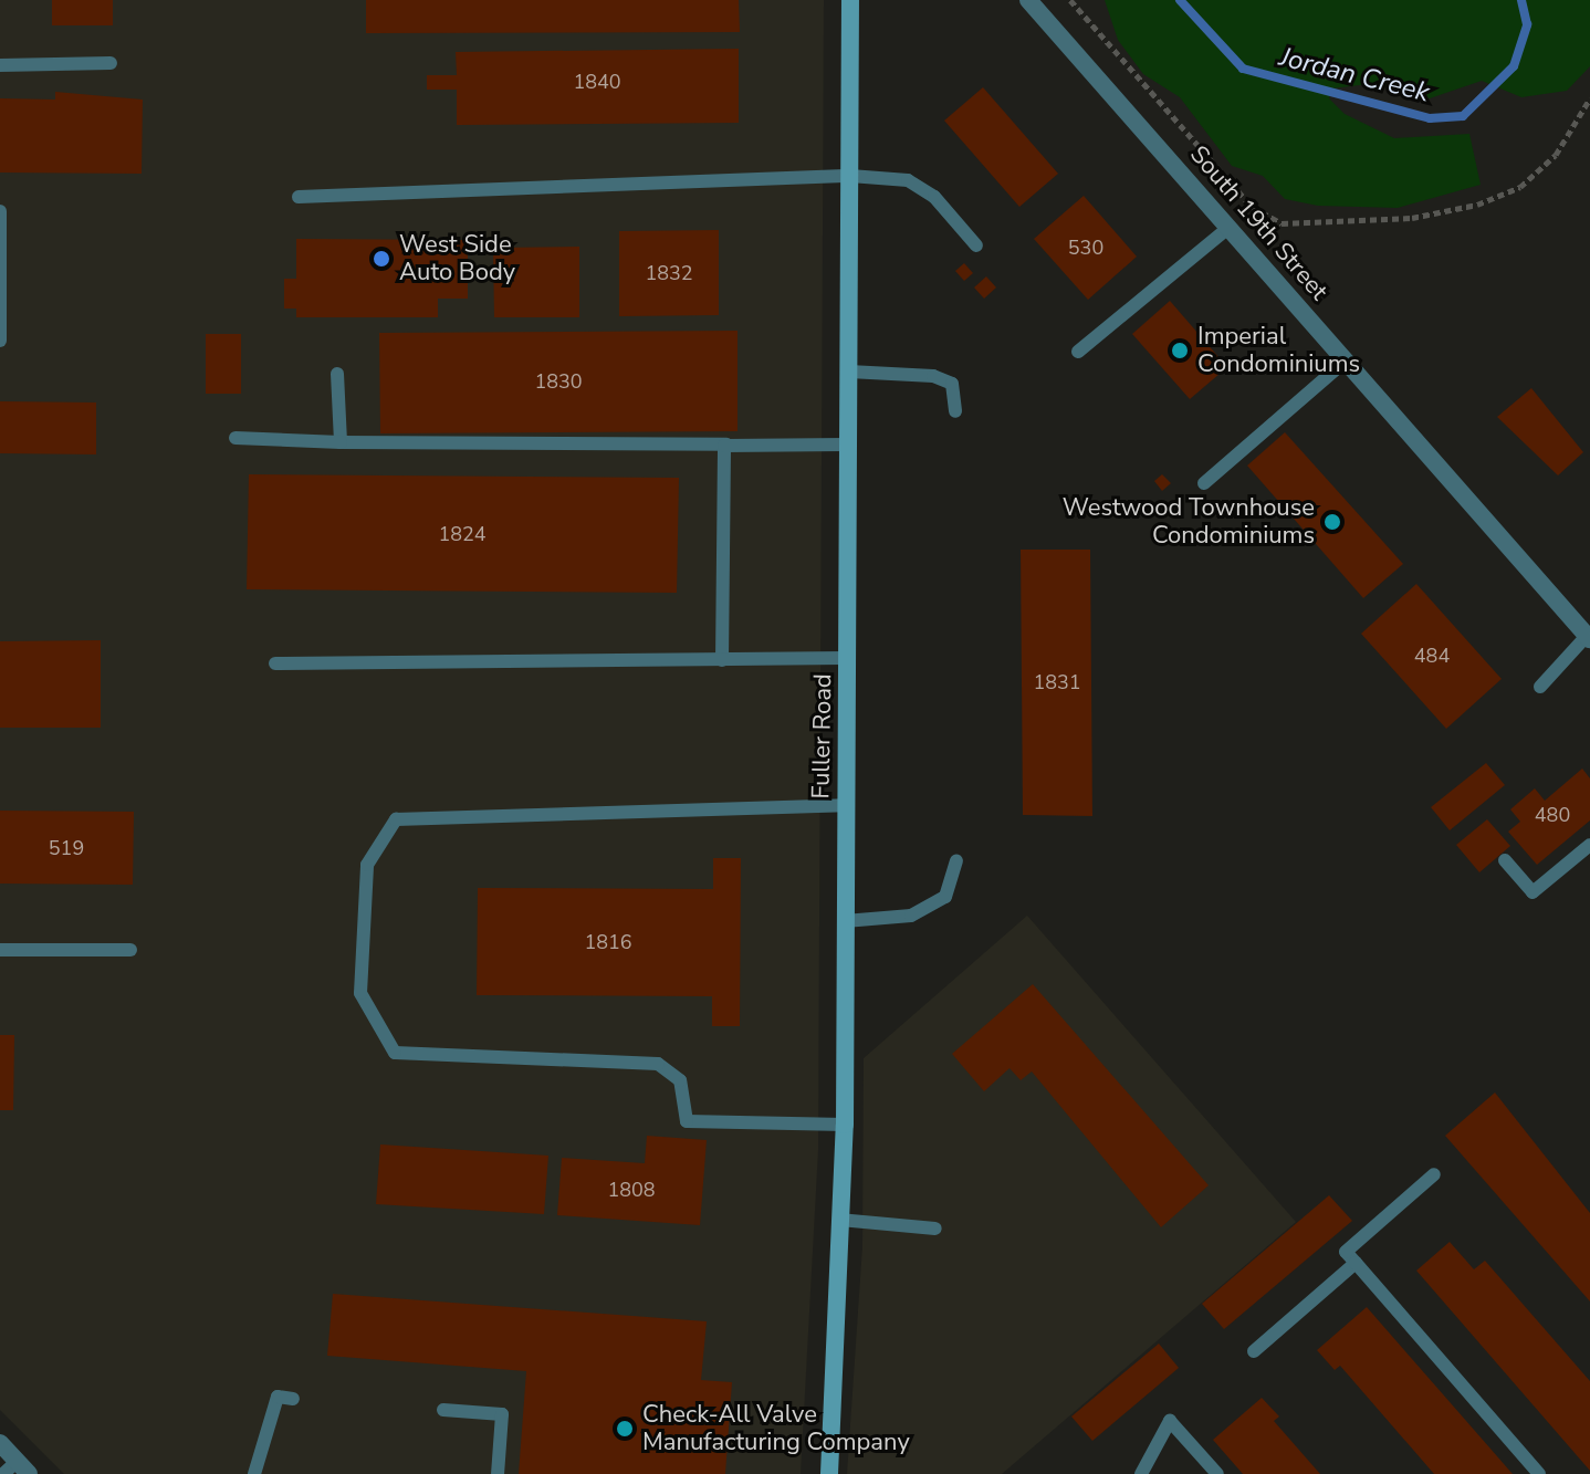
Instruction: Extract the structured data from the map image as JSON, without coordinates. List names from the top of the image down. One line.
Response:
{"streets":{"street":["South 19th Street","Fuller Road"]},"water":["Jordan Creek"],"places":["West Side Auto Body","Imperial Condominiums","Westwood Townhouse Condominiums","Check-All Valve Manufacturing Company"],"house_numbers":["1840","530","1832","1830","1824","484","1831","480","519","1816","1808"]}
